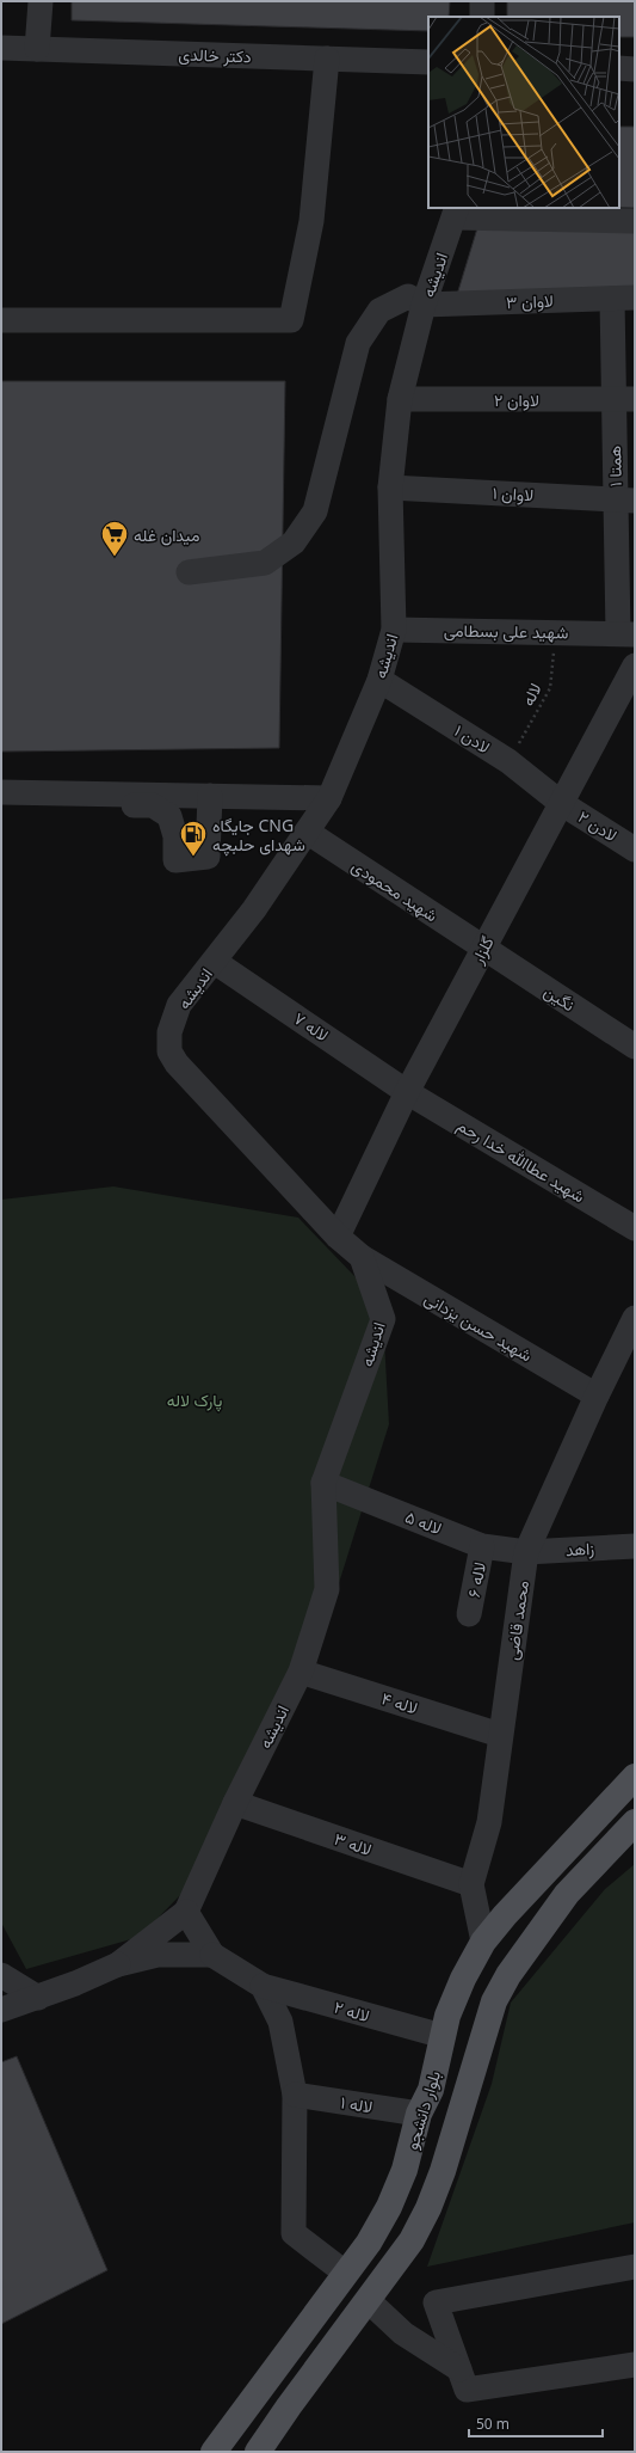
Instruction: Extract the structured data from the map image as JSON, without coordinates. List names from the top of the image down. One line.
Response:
{"streets":{"main road":["بلوار دانشجو"],"street":["دکتر خالدی","اندیشه","لاوان ۳","لاوان ۲","همتا ۱","لاوان ۱","شهید علی بسطامی","لادن ۱","لادن ۲","شهید محمودی","گلزار","نگین","لاله ۷","شهید عطاالله خدا رحم","شهید حسن یزدانی","لاله ۵","زاهد","لاله ۶","محمد قاضی","لاله ۴","لاله ۳","لاله ۲","لاله ۱"],"path":["لاله"]},"crossings":[["اندیشه","لاوان ۳"],["اندیشه","لاوان ۲"],["اندیشه","لاوان ۱"],["اندیشه","شهید علی بسطامی"],["اندیشه","لادن ۱"],["اندیشه","شهید محمودی"],["اندیشه","گلزار"],["اندیشه","لاله ۷"],["اندیشه","شهید حسن یزدانی"],["اندیشه","لاله ۵"],["اندیشه","لاله ۴"],["اندیشه","لاله ۳"],["لاوان ۳","همتا ۱"],["لاوان ۲","همتا ۱"],["همتا ۱","لاوان ۱"],["همتا ۱","شهید علی بسطامی"],["شهید علی بسطامی","لاله"],["لاله","لادن ۱"],["لادن ۱","لادن ۲"],["لادن ۱","گلزار"],["لادن ۲","گلزار"],["شهید محمودی","گلزار"],["شهید محمودی","نگین"],["گلزار","نگین"],["گلزار","لاله ۷"],["گلزار","شهید عطاالله خدا رحم"],["لاله ۷","شهید عطاالله خدا رحم"],["شهید حسن یزدانی","محمد قاضی"],["لاله ۵","زاهد"],["لاله ۵","لاله ۶"],["لاله ۵","محمد قاضی"],["زاهد","محمد قاضی"],["محمد قاضی","لاله ۴"],["محمد قاضی","لاله ۳"],["محمد قاضی","بلوار دانشجو"],["لاله ۲","بلوار دانشجو"],["لاله ۱","بلوار دانشجو"]],"parks":["پارک لاله"],"places":{"supermarket":["میدان غله"],"fuel station":["جایگاه CNG شهدای حلبچه"]},"scale_bar":"50 m"}
